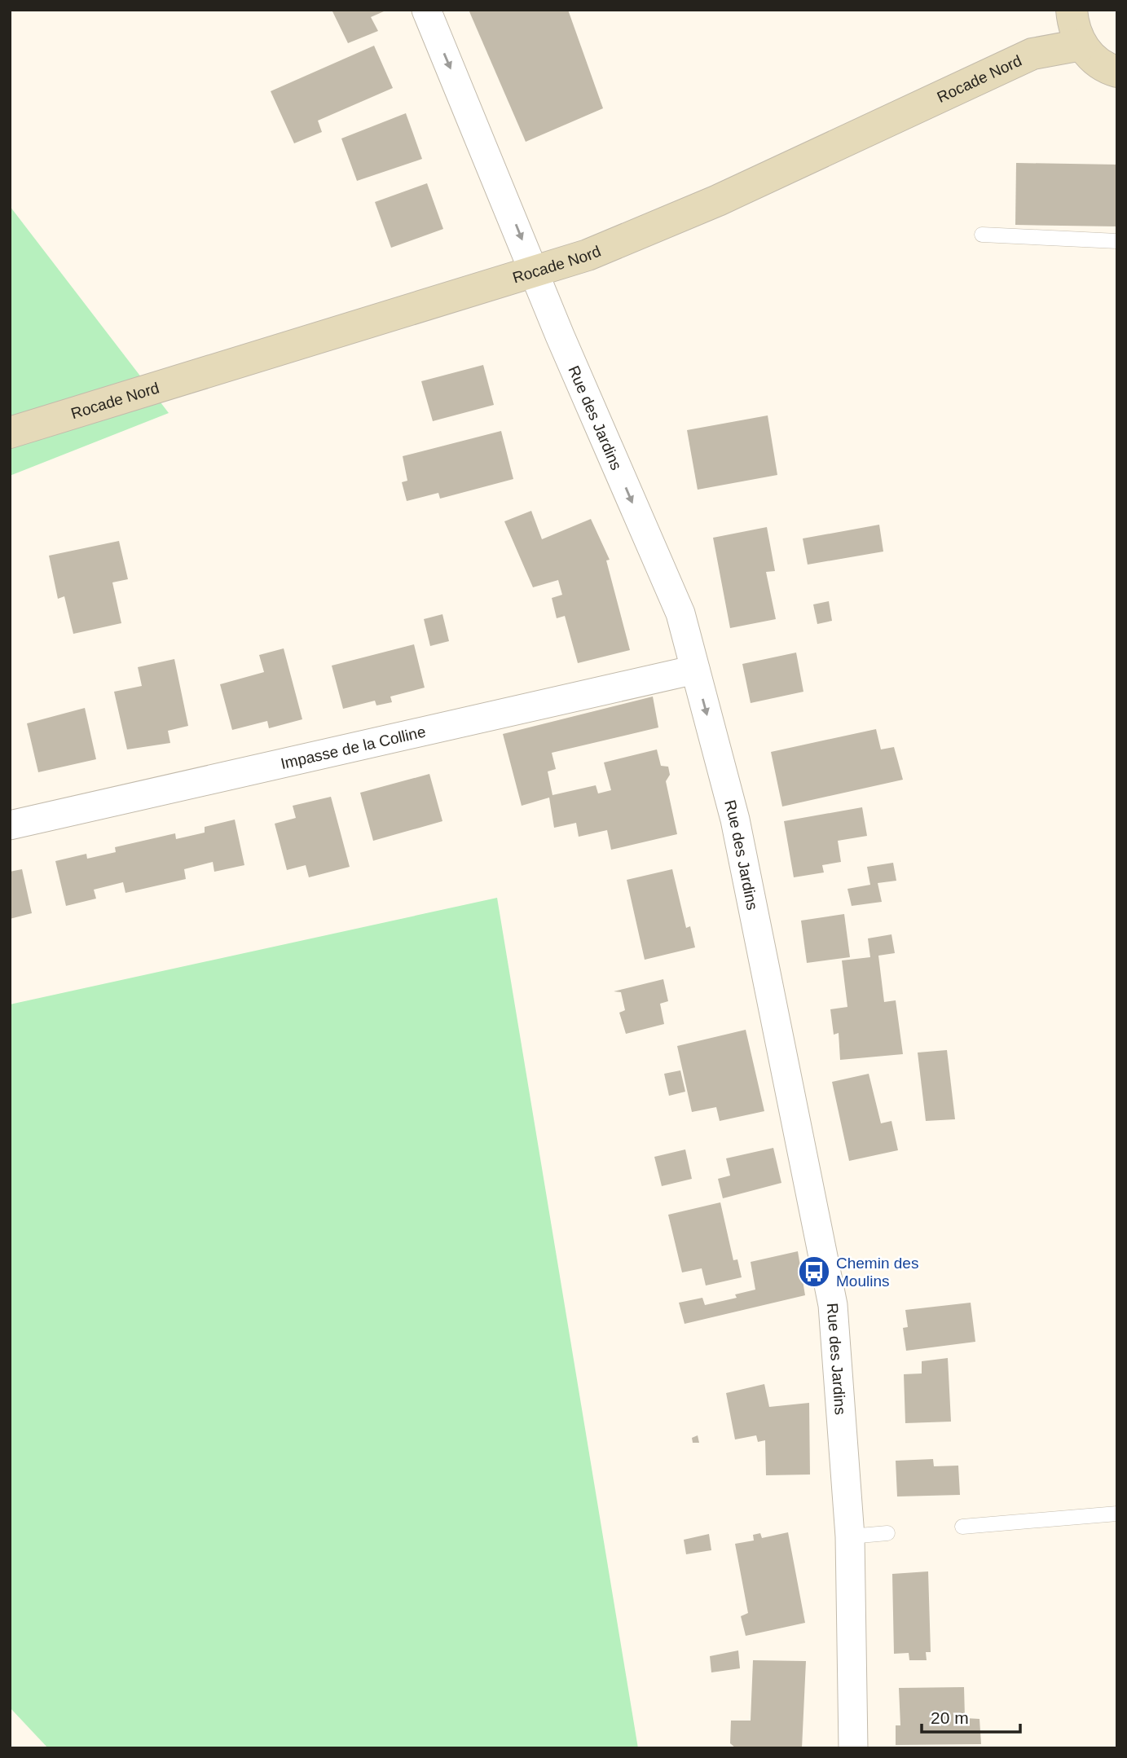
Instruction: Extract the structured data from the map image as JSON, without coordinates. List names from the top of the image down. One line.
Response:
{"streets":{"main road":["Rocade Nord"],"street":["Rue des Jardins","Impasse de la Colline"]},"crossings":[["Rocade Nord","Rue des Jardins"],["Rue des Jardins","Impasse de la Colline"]],"one_way":["Rue des Jardins"],"places":{"bus stop":["Chemin des Moulins"]},"scale_bar":"20 m"}
